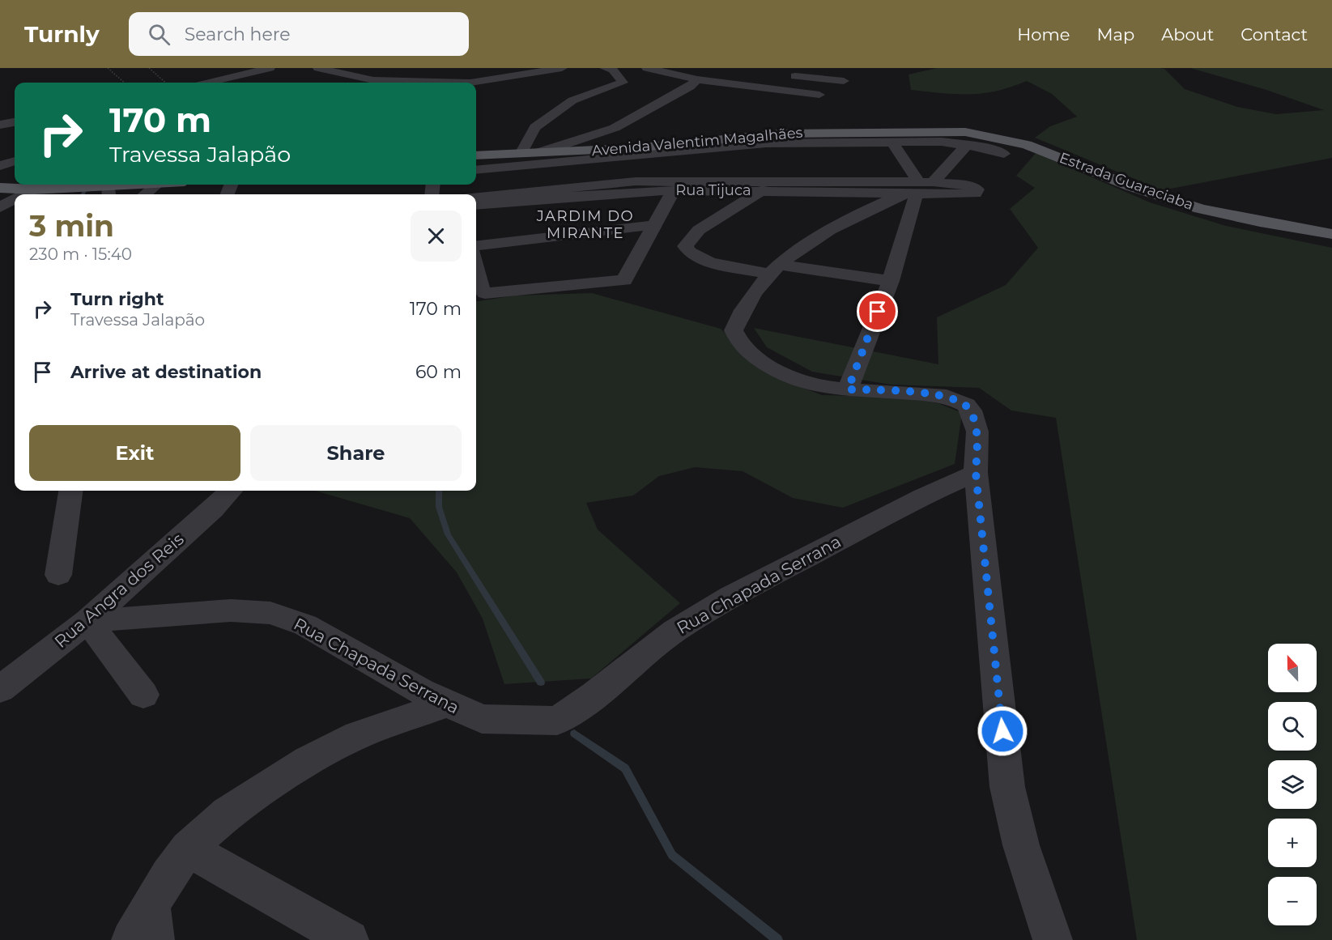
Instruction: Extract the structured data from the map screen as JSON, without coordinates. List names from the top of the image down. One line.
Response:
{"streets":{"main road":["Avenida Valentim Magalhães","Estrada Guaraciaba"],"street":["Rua Tijuca","Rua Chapada Serrana","Rua Angra dos Reis"]},"crossings":[["Avenida Valentim Magalhães","Estrada Guaraciaba"],["Rua Chapada Serrana","Rua Angra dos Reis"]],"districts":["JARDIM DO MIRANTE"],"north":"top","page":{"header":"Turnly","search":"Search here","nav":["Home","Map","About","Contact"],"turn":["170 m","Travessa Jalapão"],"heading":["3 min","230 m · 15:40"],"list":[{"name":"Turn right","note":"Travessa Jalapão","value":"170 m"},{"name":"Arrive at destination","value":"60 m"}],"buttons":["Exit","Share"],"map_buttons":["+","−"]}}
